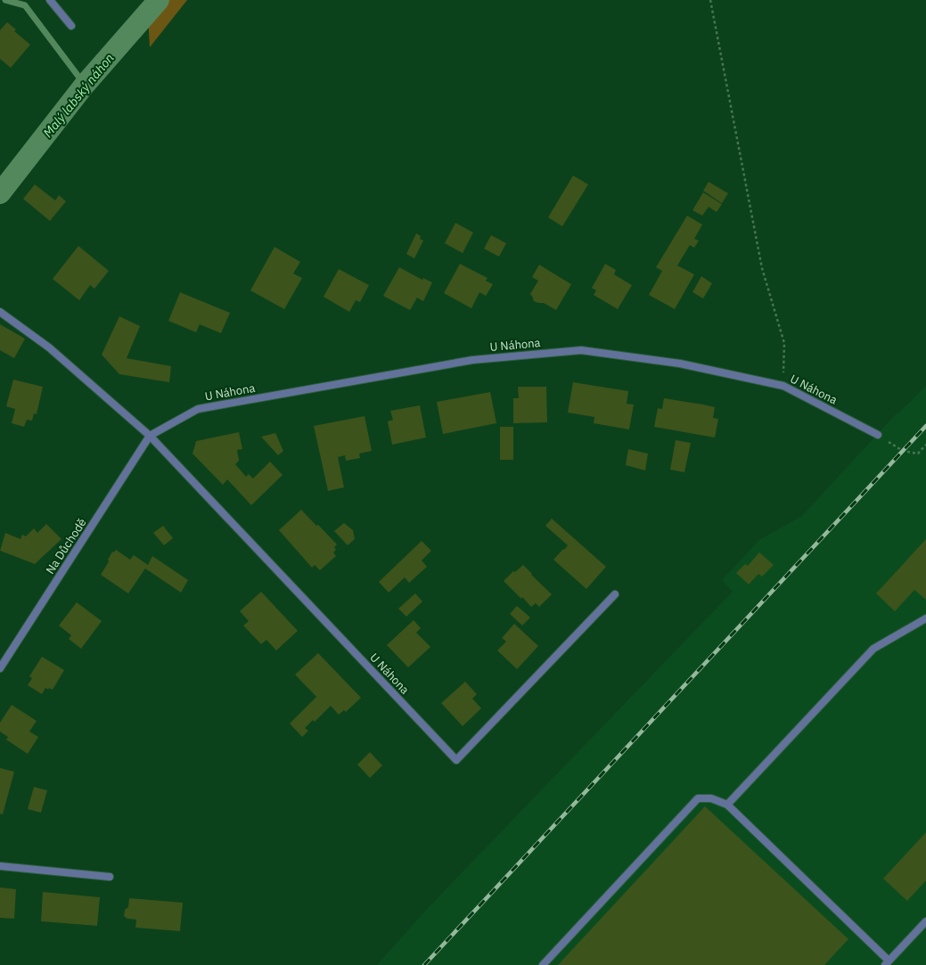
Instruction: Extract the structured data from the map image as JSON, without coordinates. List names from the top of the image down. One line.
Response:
{"streets":{"street":["U Náhona","Na Důchodě"]},"crossings":[["U Náhona","Na Důchodě"]],"water":["Malý labský náhon"]}
